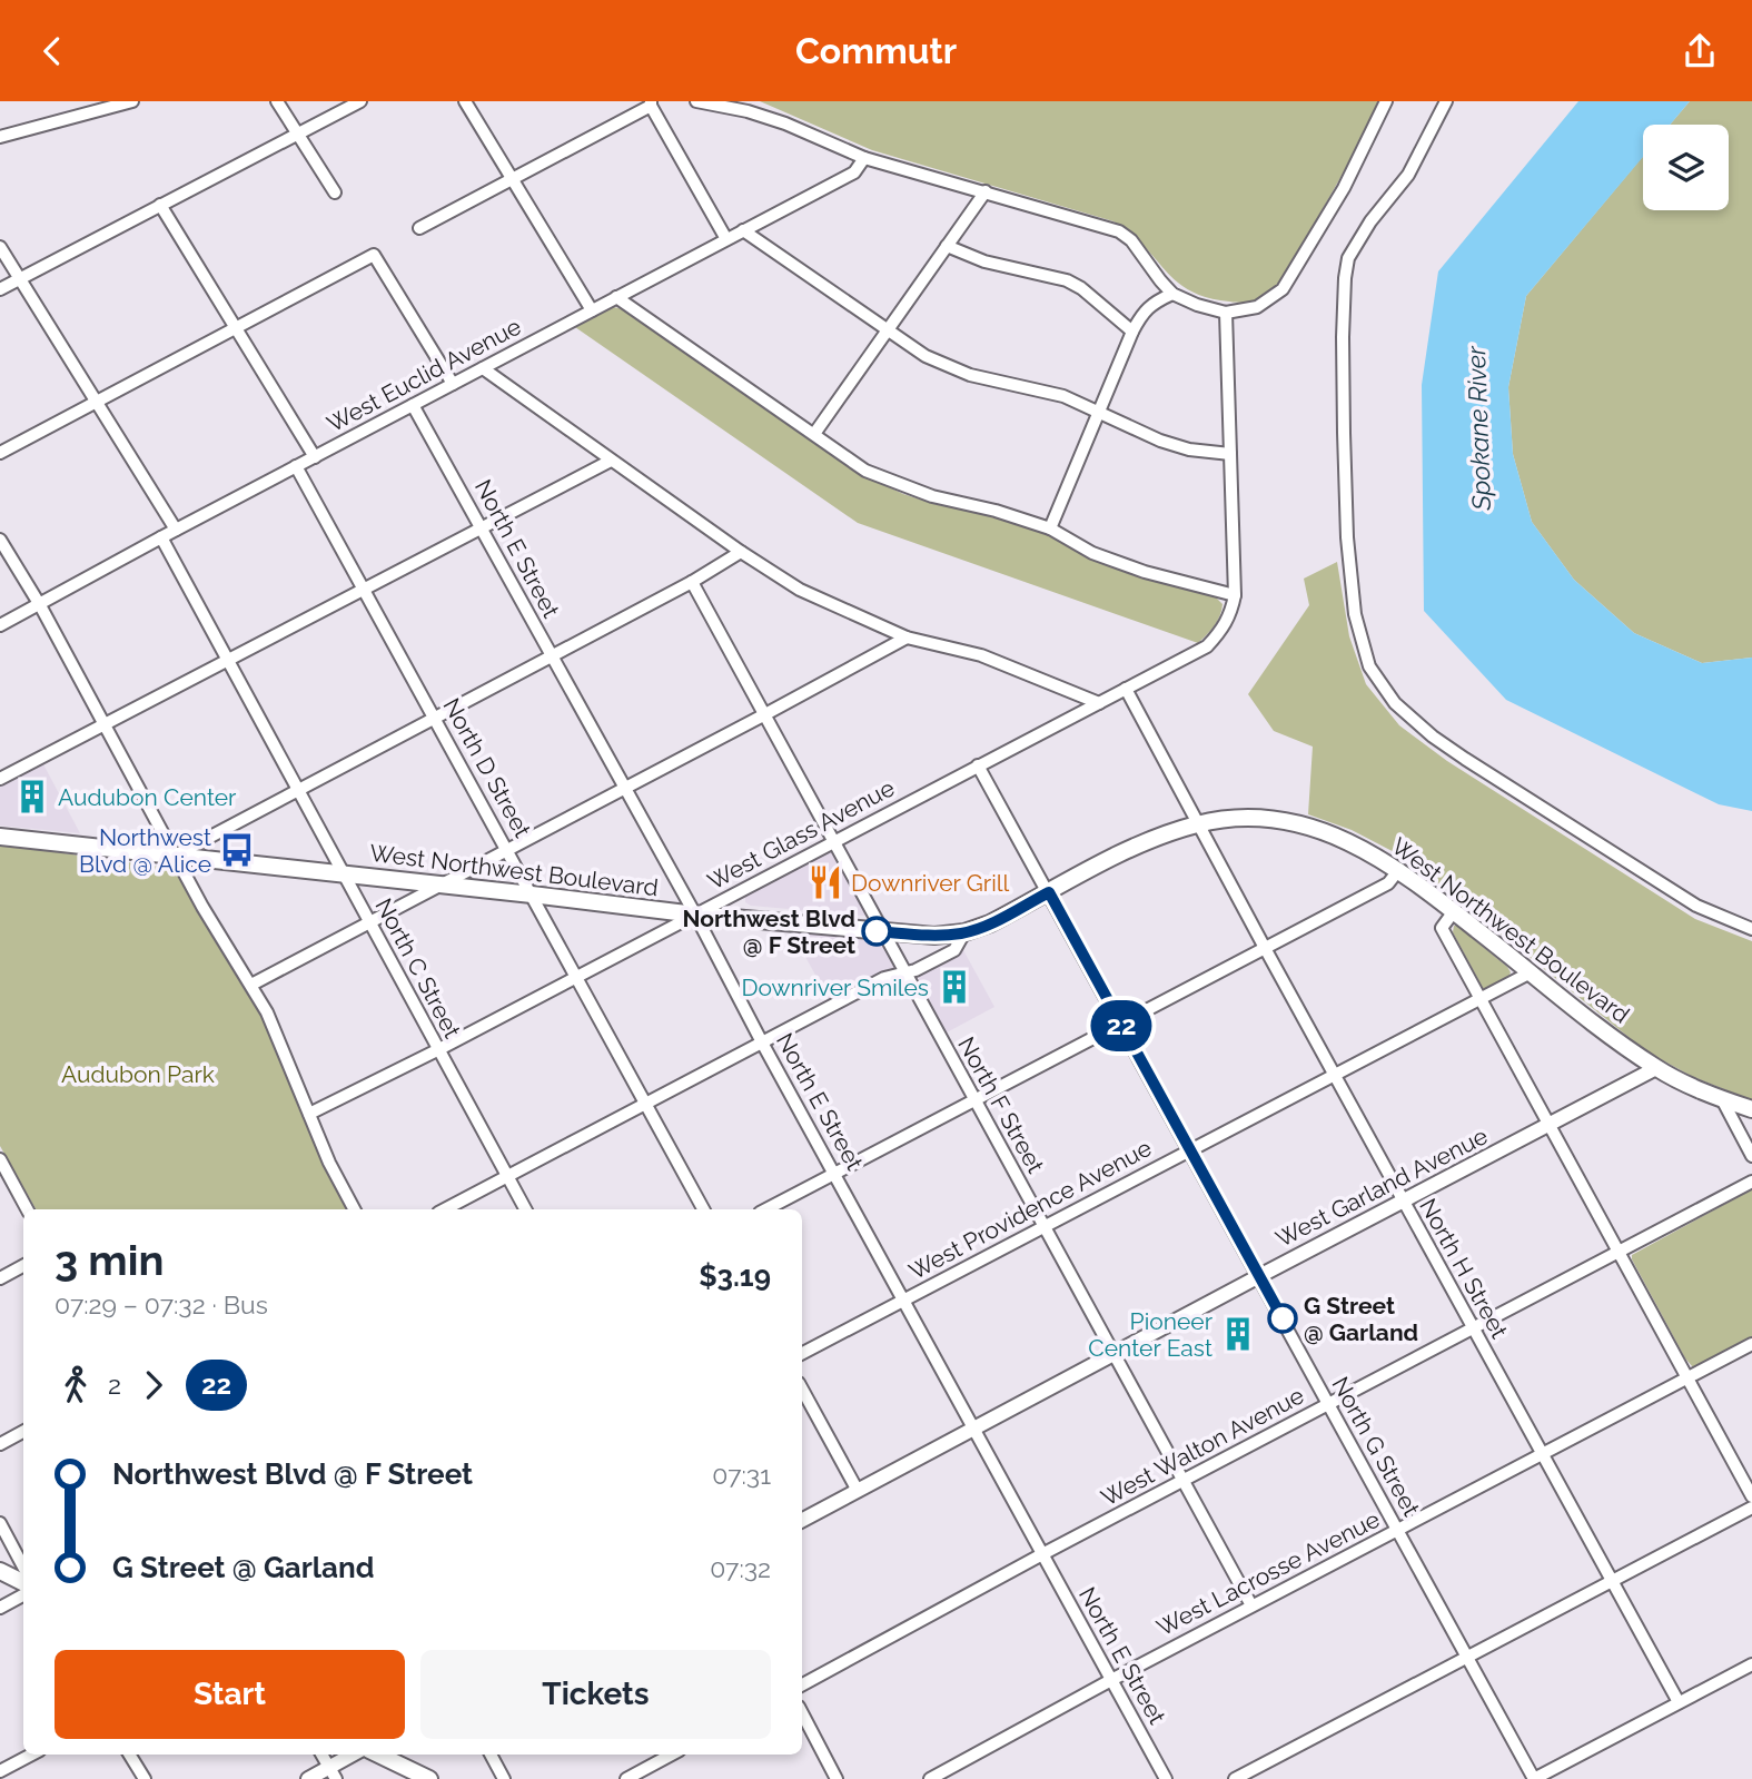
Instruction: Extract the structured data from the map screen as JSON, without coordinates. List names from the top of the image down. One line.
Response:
{"streets":{"main road":["West Northwest Boulevard"],"street":["West Euclid Avenue","North E Street","North D Street","West Glass Avenue","North C Street","North F Street","West Garland Avenue","West Providence Avenue","North H Street","West Walton Avenue","North G Street","West Lacrosse Avenue"]},"crossings":[["West Euclid Avenue","North E Street"],["West Euclid Avenue","North D Street"],["West Euclid Avenue","North C Street"],["North E Street","West Glass Avenue"],["North E Street","West Northwest Boulevard"],["North E Street","West Garland Avenue"],["North E Street","West Providence Avenue"],["North E Street","West Walton Avenue"],["North E Street","West Lacrosse Avenue"],["North D Street","West Glass Avenue"],["North D Street","West Northwest Boulevard"],["West Glass Avenue","West Northwest Boulevard"],["West Glass Avenue","North C Street"],["West Glass Avenue","North F Street"],["West Glass Avenue","North H Street"],["West Glass Avenue","North G Street"],["West Northwest Boulevard","North C Street"],["West Northwest Boulevard","North F Street"],["West Northwest Boulevard","West Garland Avenue"],["West Northwest Boulevard","West Providence Avenue"],["West Northwest Boulevard","North H Street"],["West Northwest Boulevard","North G Street"],["North F Street","West Garland Avenue"],["North F Street","West Providence Avenue"],["North F Street","West Walton Avenue"],["North F Street","West Lacrosse Avenue"],["West Garland Avenue","North H Street"],["West Garland Avenue","North G Street"],["West Providence Avenue","North H Street"],["West Providence Avenue","North G Street"],["North H Street","West Walton Avenue"],["North H Street","West Lacrosse Avenue"],["West Walton Avenue","North G Street"],["North G Street","West Lacrosse Avenue"]],"water":["Spokane River"],"parks":["Audubon Park"],"places":{"building":["Audubon Center","Downriver Smiles","Pioneer Center East"],"bus stop":["Northwest Blvd @ Alice"],"restaurant":["Downriver Grill"],"other":["Northwest Blvd @ F Street","G Street @ Garland"]},"lines":["bus line 22"],"page":{"header":"Commutr","on_map":"22","heading":["3 min","07:29 – 07:32 · Bus","$3.19"],"legs":["2","22"],"list":[{"name":"Northwest Blvd @ F Street","value":"07:31"},{"name":"G Street @ Garland","value":"07:32"}],"buttons":["Start","Tickets"]}}
